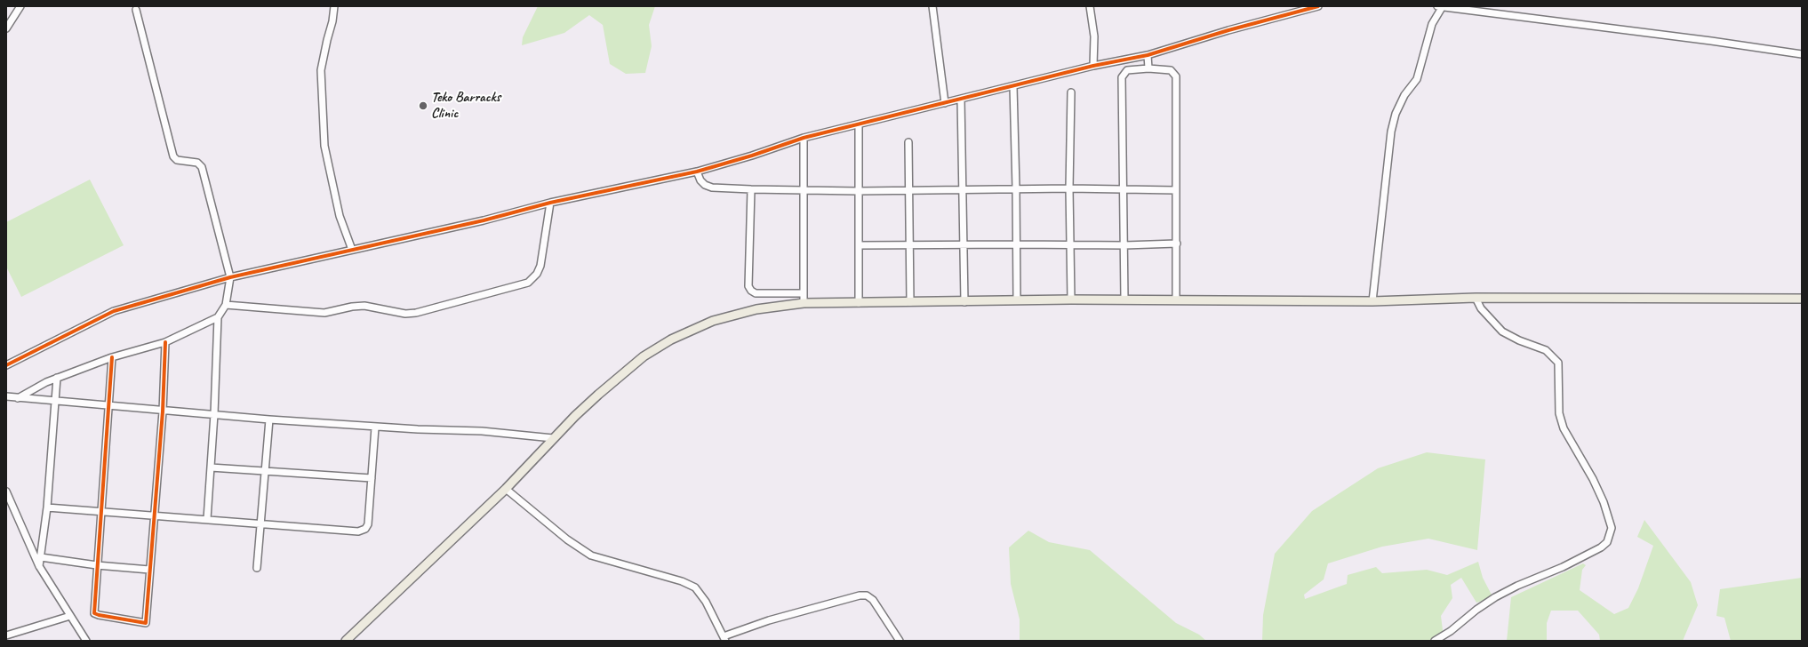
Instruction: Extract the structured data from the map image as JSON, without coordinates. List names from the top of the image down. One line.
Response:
{"places":["Teko Barracks Clinic"]}
